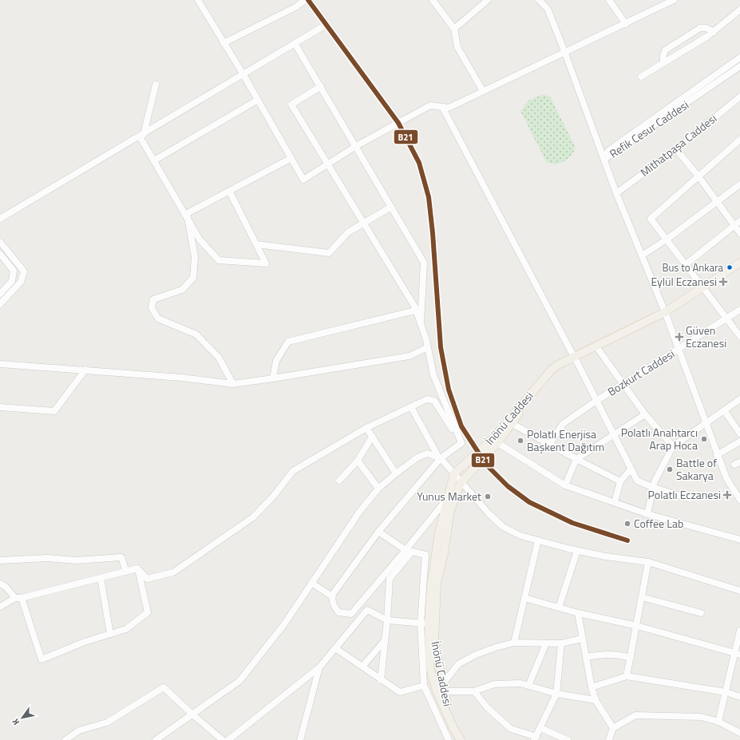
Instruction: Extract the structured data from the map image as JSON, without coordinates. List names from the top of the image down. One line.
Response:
{"streets":{"main road":["İnönü Caddesi"],"street":["Refik Cesur Caddesi","Mithatpaşa Caddesi","Bozkurt Caddesi"]},"places":{"other":["Bus to Ankara","Polatlı Anahtarcı Arap Hoca","Polatlı Enerjisa Başkent Dağıtım","Battle of Sakarya","Yunus Market","Coffee Lab"],"health":["Eylül Eczanesi","Güven Eczanesi","Polatlı Eczanesi"]},"lines":["transit line B21"],"north":"bottom left"}
